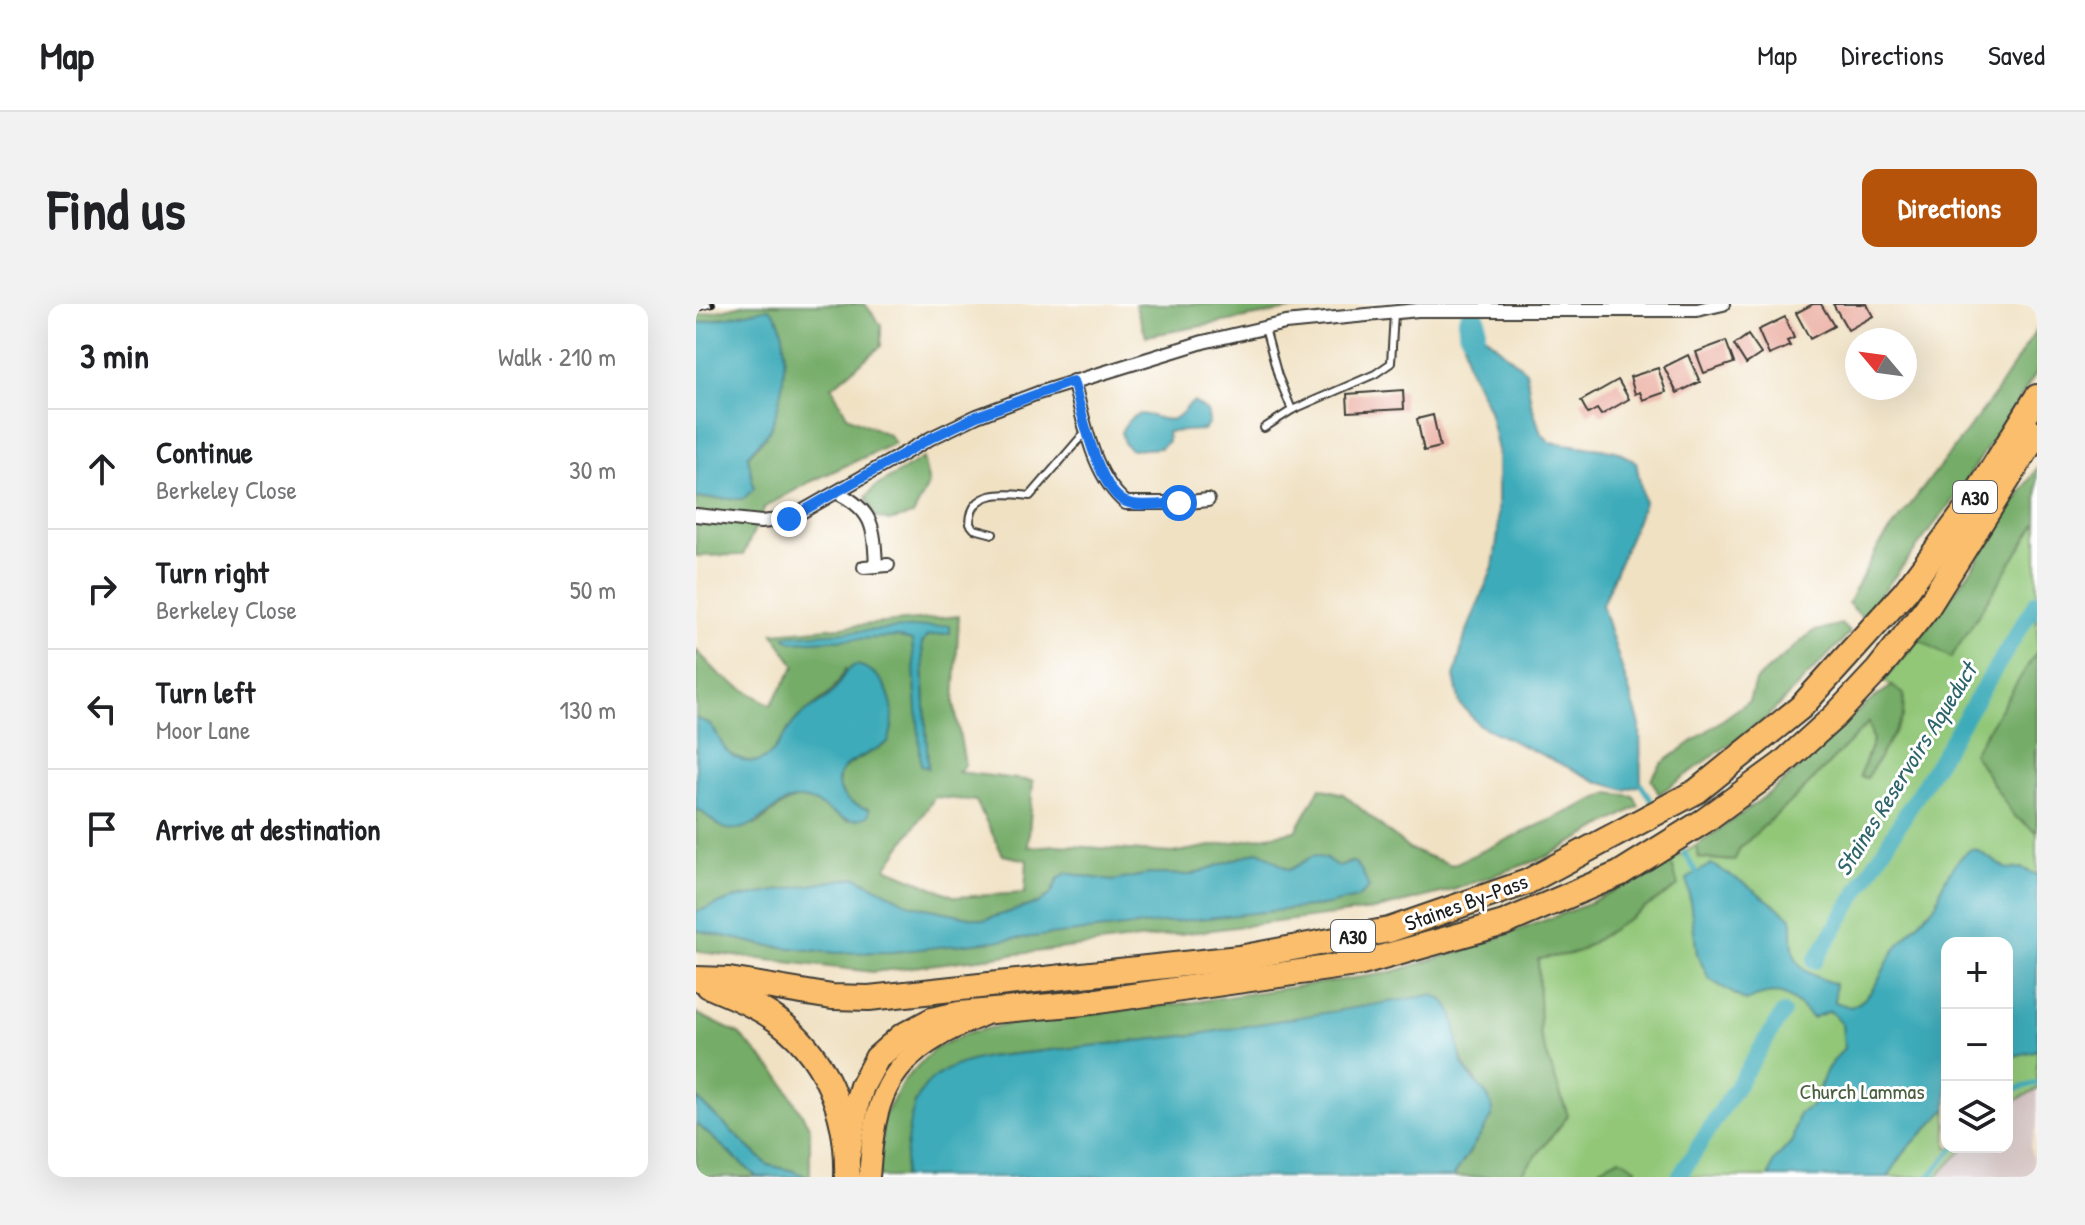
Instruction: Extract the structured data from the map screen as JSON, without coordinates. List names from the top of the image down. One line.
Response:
{"streets":{"highway":["A30","Staines By-Pass"]},"crossings":[["A30","Staines By-Pass"]],"water":["Staines Reservoirs Aqueduct"],"parks":["Church Lammas"],"north":"top left","page":{"header":"Map","nav":["Map","Directions","Saved"],"buttons":"Directions","title":"Find us","heading":["3 min","Walk · 210 m"],"list":[["Continue","Berkeley Close","30 m"],["Turn right","Berkeley Close","50 m"],["Turn left","Moor Lane","130 m"],"Arrive at destination"],"map_buttons":["+","−"]}}
